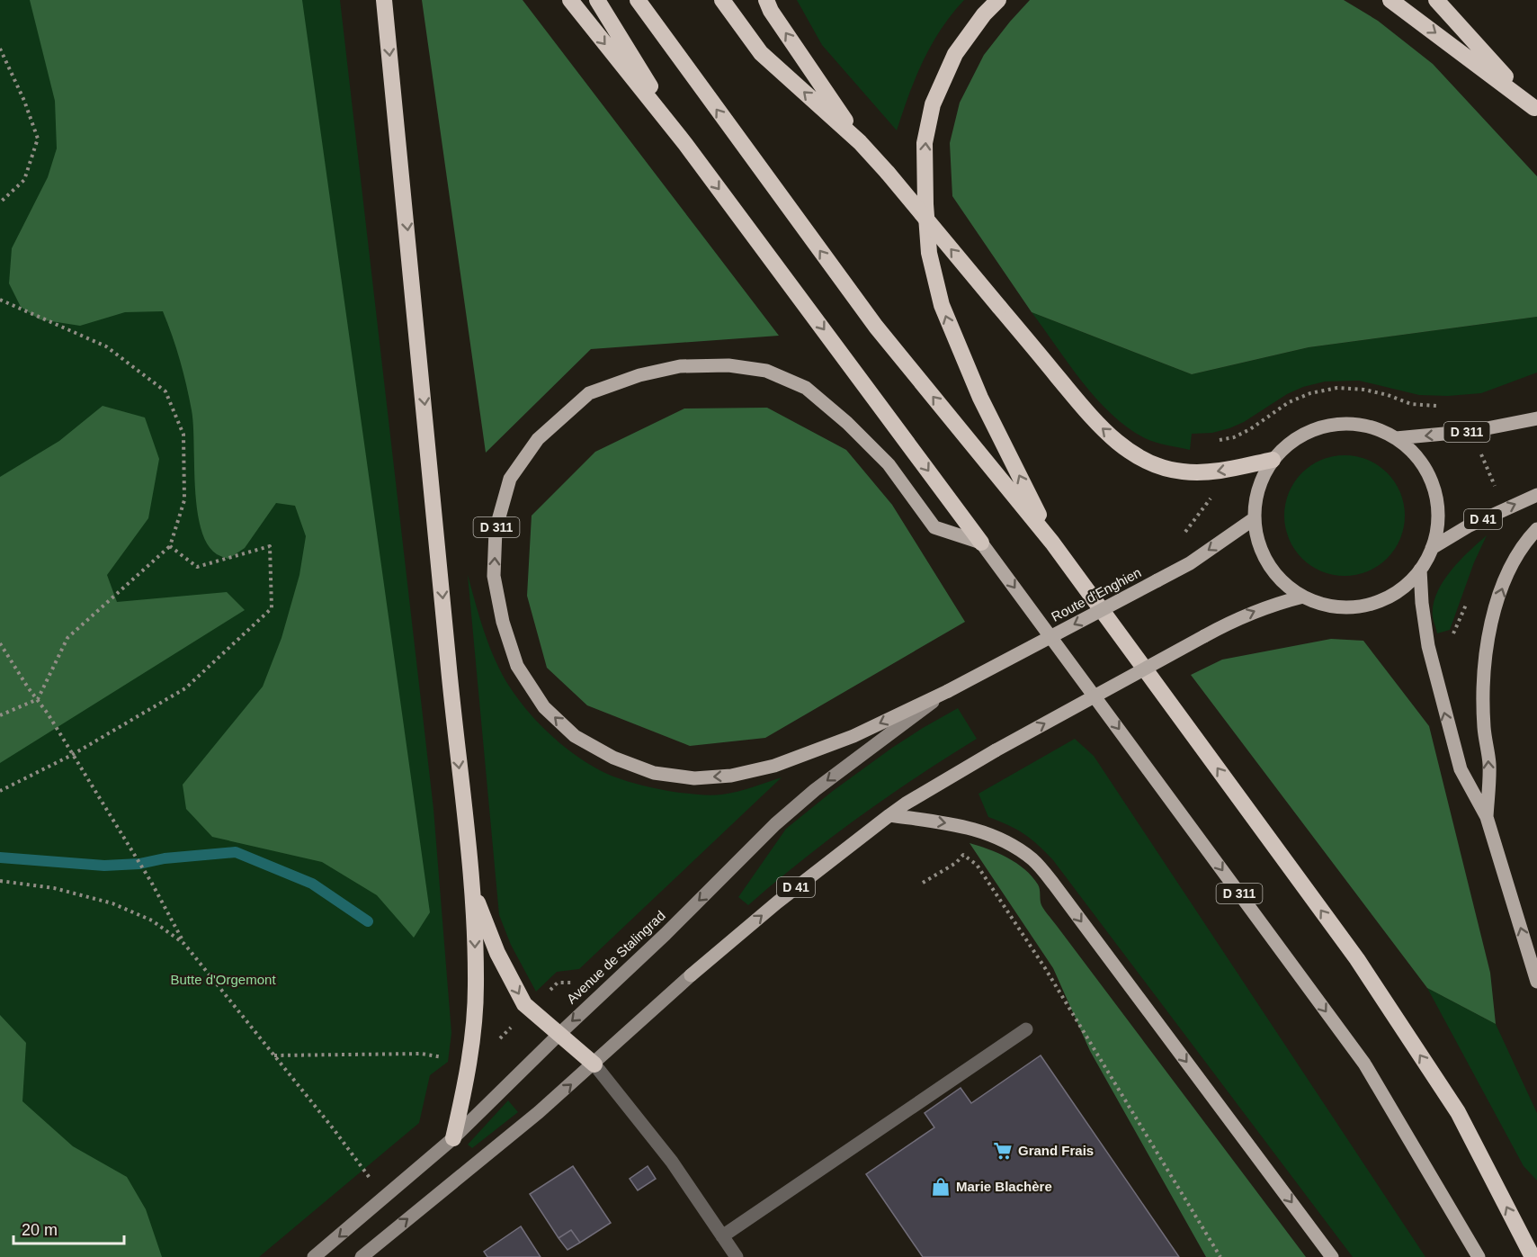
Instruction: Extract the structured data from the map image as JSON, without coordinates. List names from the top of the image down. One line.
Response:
{"streets":{"main road":["D 311","D 41","Route d'Enghien","Avenue de Stalingrad"]},"crossings":[["D 311","D 41"],["D 311","Route d'Enghien"],["D 311","Avenue de Stalingrad"],["D 41","Route d'Enghien"],["Route d'Enghien","Avenue de Stalingrad"]],"parks":["Butte d'Orgemont"],"places":{"supermarket":["Grand Frais"],"shop":["Marie Blachère"]},"scale_bar":"20 m"}
